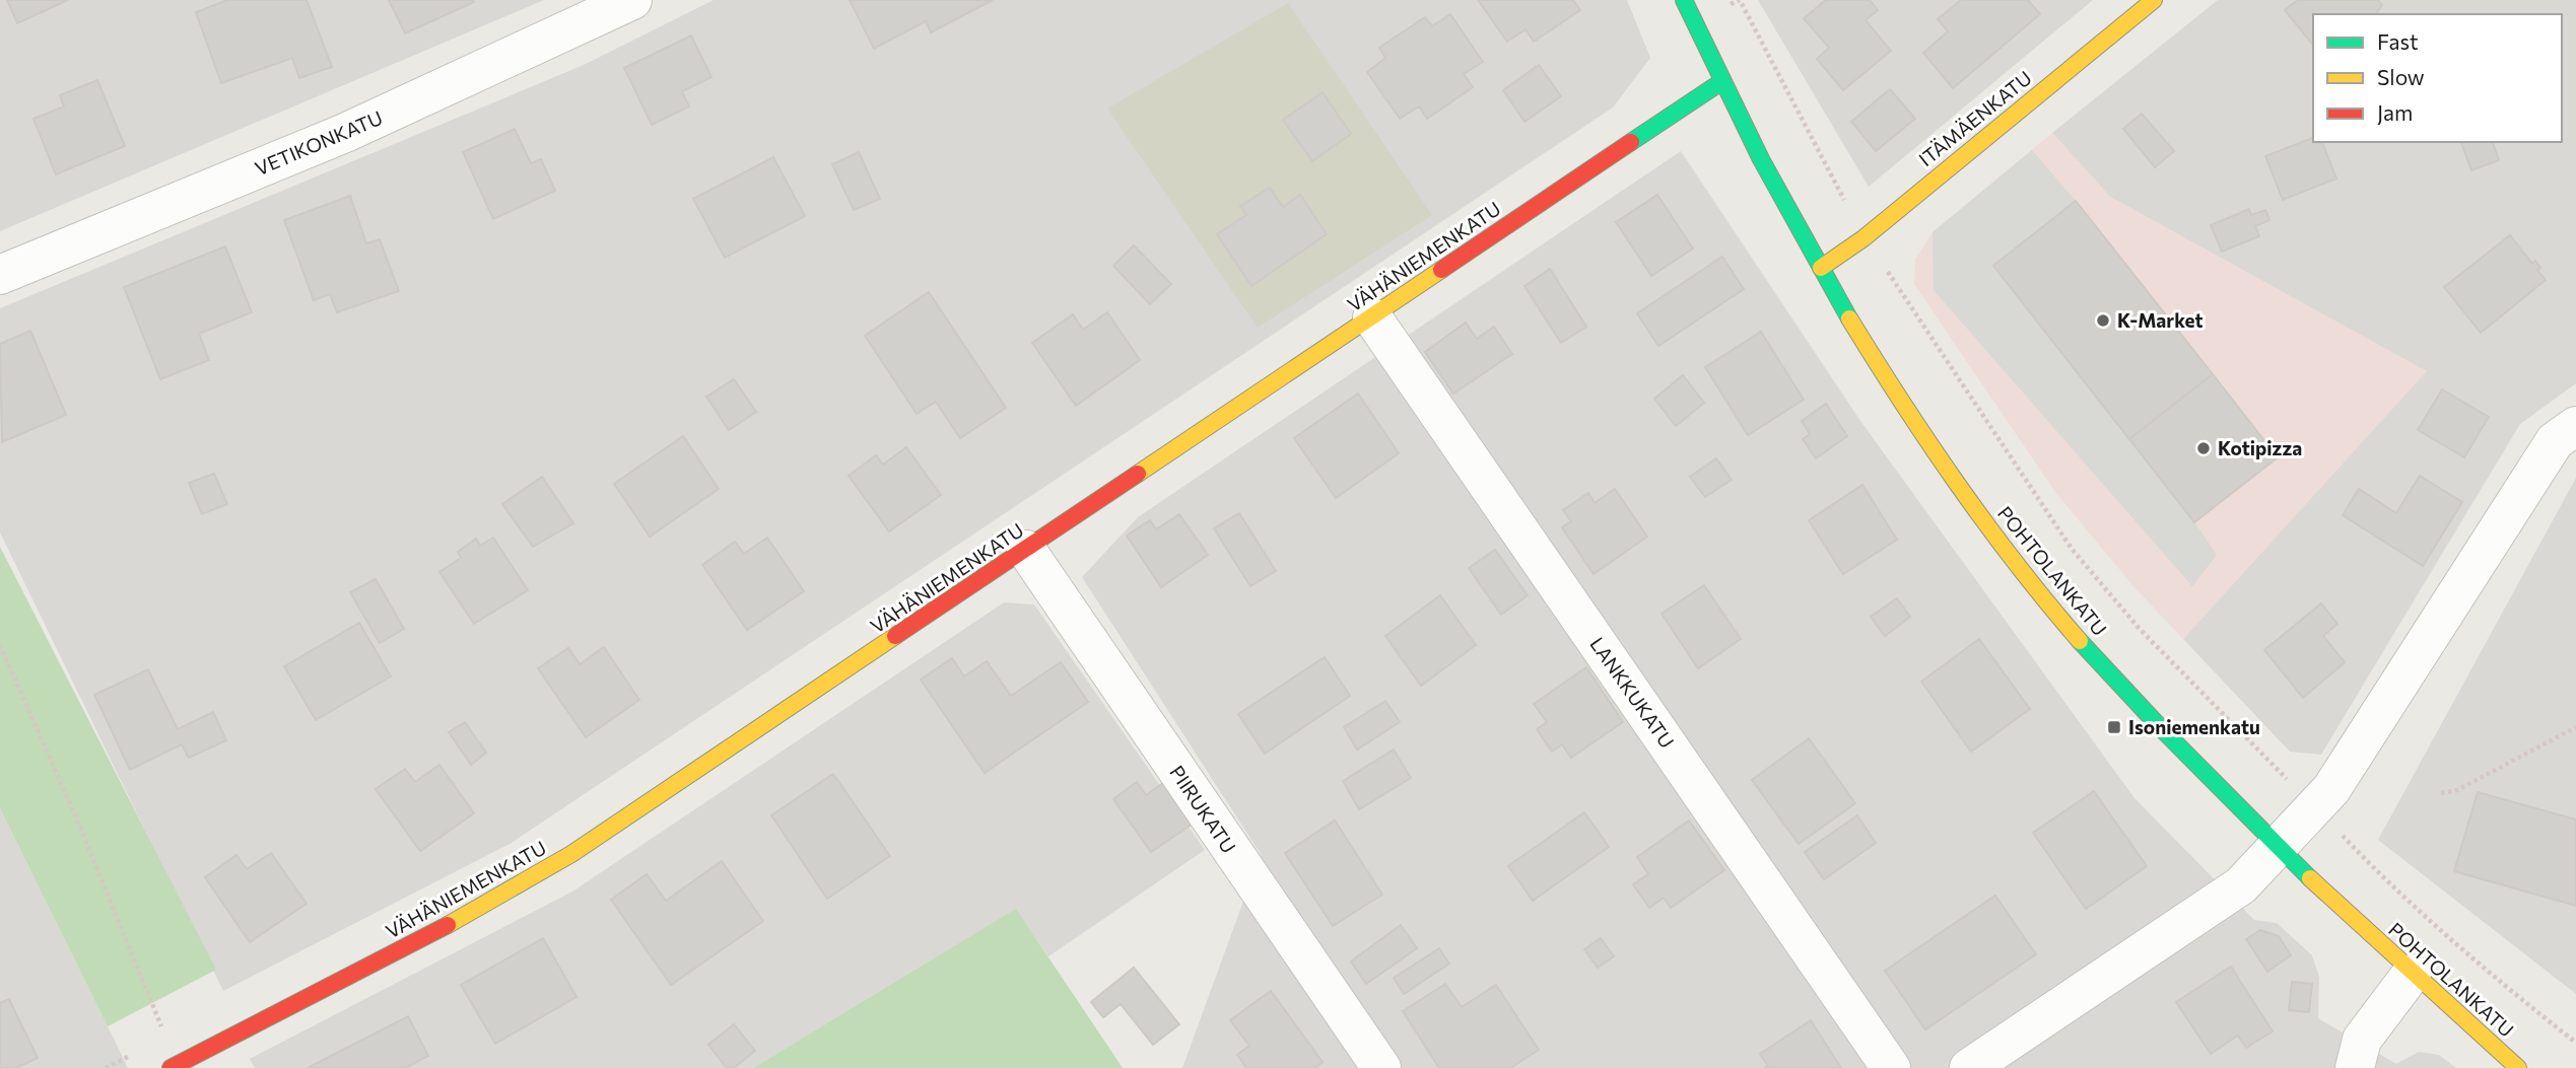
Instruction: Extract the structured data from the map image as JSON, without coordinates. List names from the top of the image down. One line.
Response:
{"streets":{"street":["ITÄMÄENKATU","VETIKONKATU","VÄHÄNIEMENKATU","POHTOLANKATU","LANKKUKATU","PIIRUKATU"]},"crossings":[["ITÄMÄENKATU","POHTOLANKATU"],["VÄHÄNIEMENKATU","POHTOLANKATU"],["VÄHÄNIEMENKATU","LANKKUKATU"],["VÄHÄNIEMENKATU","PIIRUKATU"]],"places":{"other":["K-Market","Kotipizza"],"transit":["Isoniemenkatu"]},"legend":["Fast","Slow","Jam"]}
